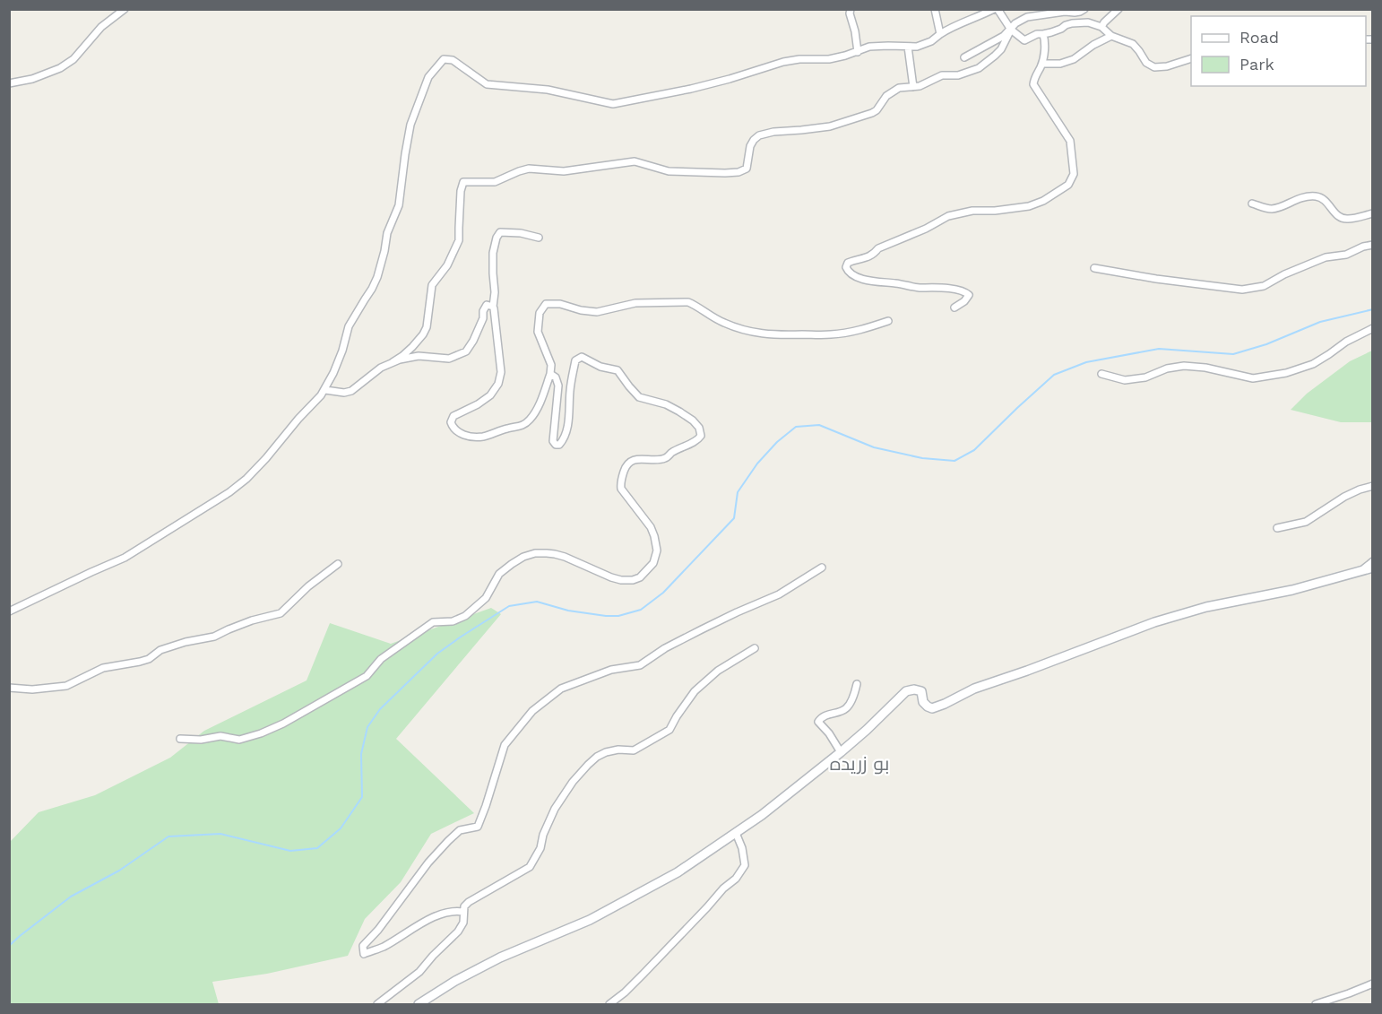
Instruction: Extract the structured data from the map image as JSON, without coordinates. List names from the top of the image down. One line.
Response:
{"districts":["بو زريده"],"legend":["Road","Park"]}
